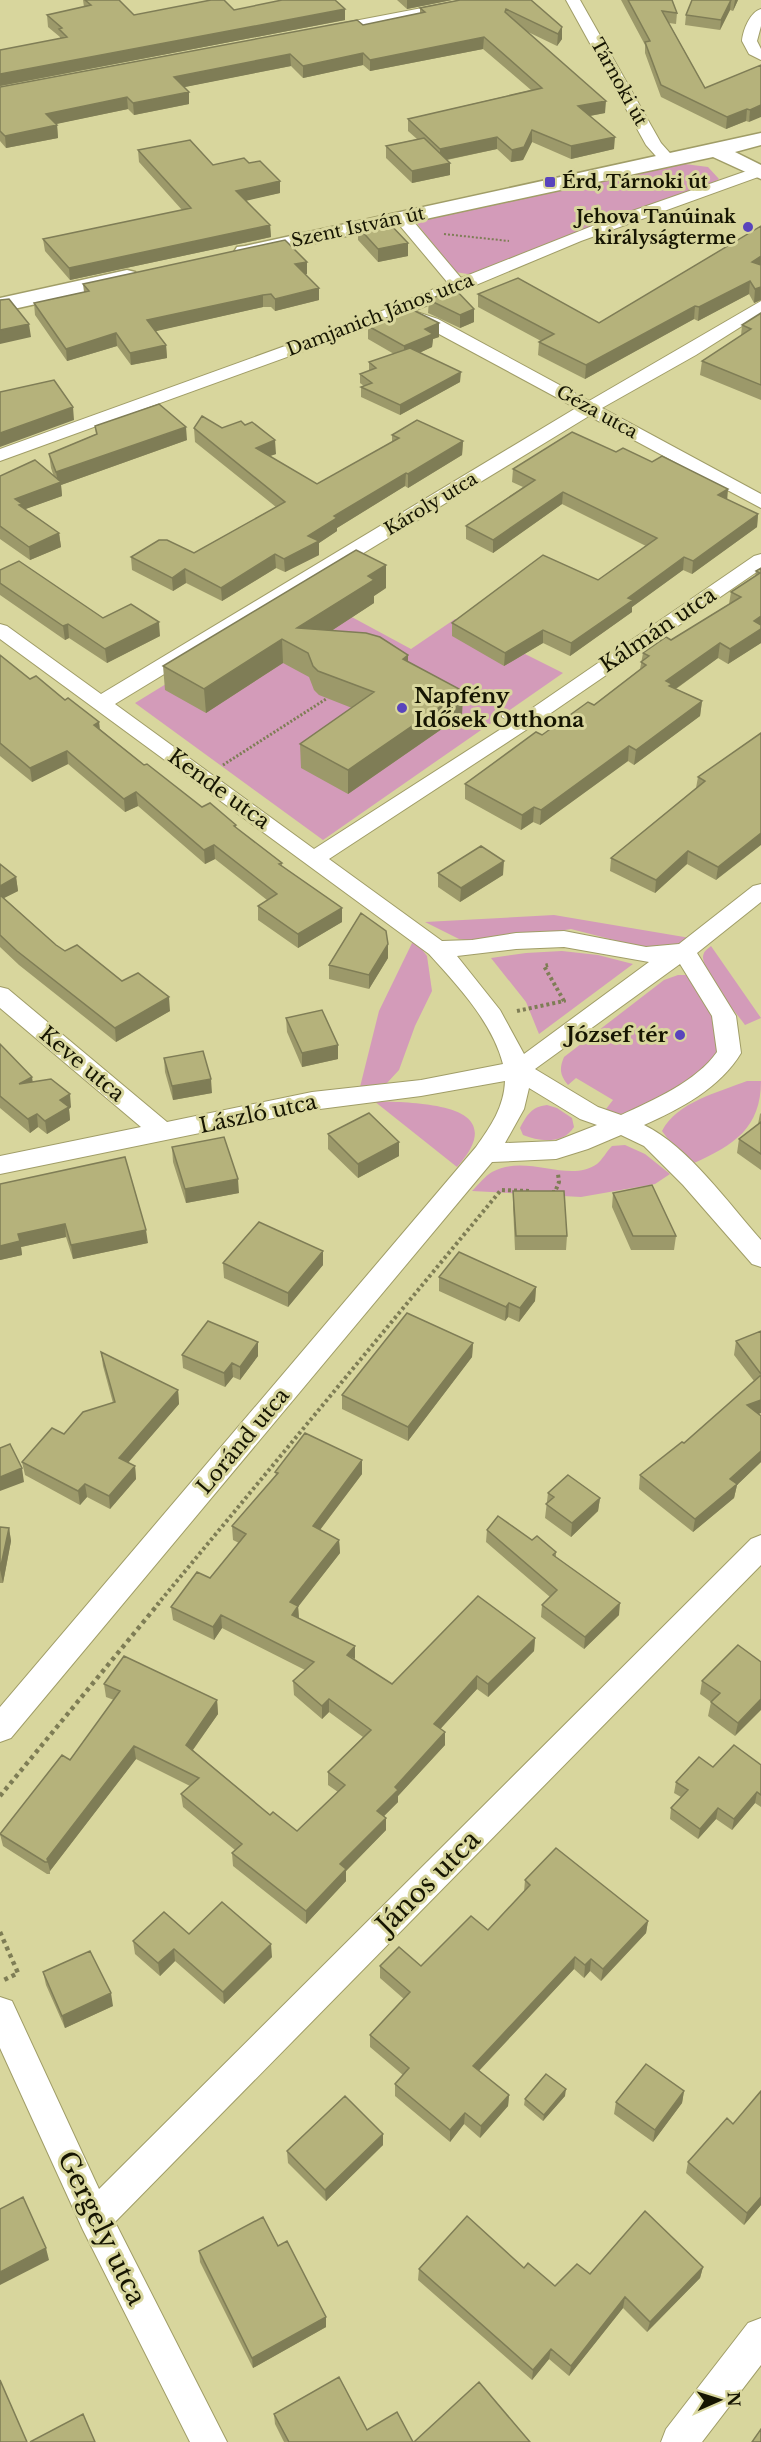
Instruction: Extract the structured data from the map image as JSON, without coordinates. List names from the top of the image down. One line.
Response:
{"streets":{"street":["Tárnoki út","Szent István út","Damjanich János utca","Géza utca","Károly utca","Kálmán utca","Kende utca","Keve utca","László utca","Loránd utca","János utca","Gergely utca"]},"crossings":[["Tárnoki út","Szent István út"],["Damjanich János utca","Géza utca"],["Géza utca","Károly utca"],["Károly utca","Kende utca"],["Kálmán utca","Kende utca"],["Keve utca","László utca"],["János utca","Gergely utca"]],"places":{"transit":["Érd, Tárnoki út"],"other":["Jehova Tanúinak királyságterme","Napfény Idősek Otthona","József tér"]},"north":"right"}
